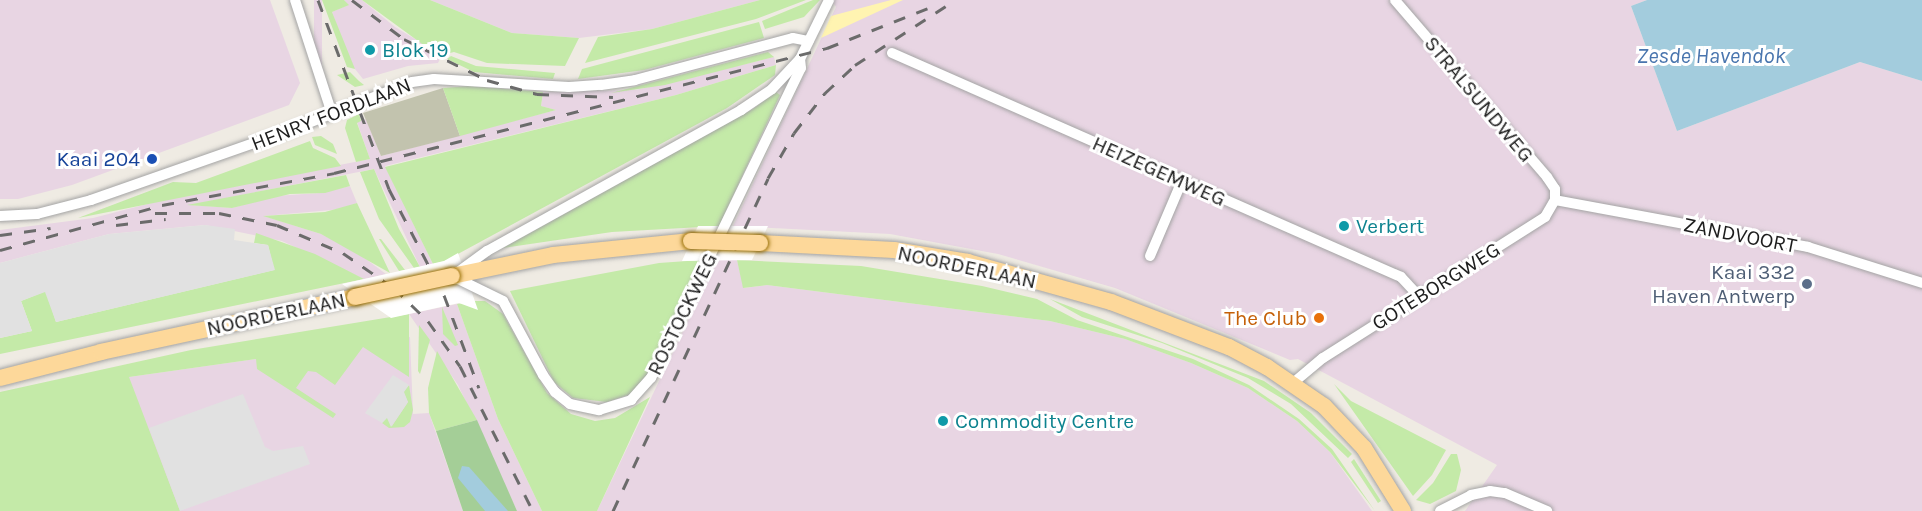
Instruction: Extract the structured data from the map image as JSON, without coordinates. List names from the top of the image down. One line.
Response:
{"streets":{"main road":["NOORDERLAAN"],"street":["STRALSUNDWEG","HENRY FORDLAAN","HEIZEGEMWEG","ZANDVOORT","GOTEBORGWEG","ROSTOCKWEG"]},"crossings":[["STRALSUNDWEG","ZANDVOORT"],["STRALSUNDWEG","GOTEBORGWEG"],["HENRY FORDLAAN","ROSTOCKWEG"],["HEIZEGEMWEG","GOTEBORGWEG"],["ZANDVOORT","GOTEBORGWEG"],["NOORDERLAAN","GOTEBORGWEG"],["NOORDERLAAN","ROSTOCKWEG"]],"water":["Zesde Havendok"],"places":["Blok 19","Kaai 204","Verbert","Kaai 332 Haven Antwerp","The Club","Commodity Centre"]}
